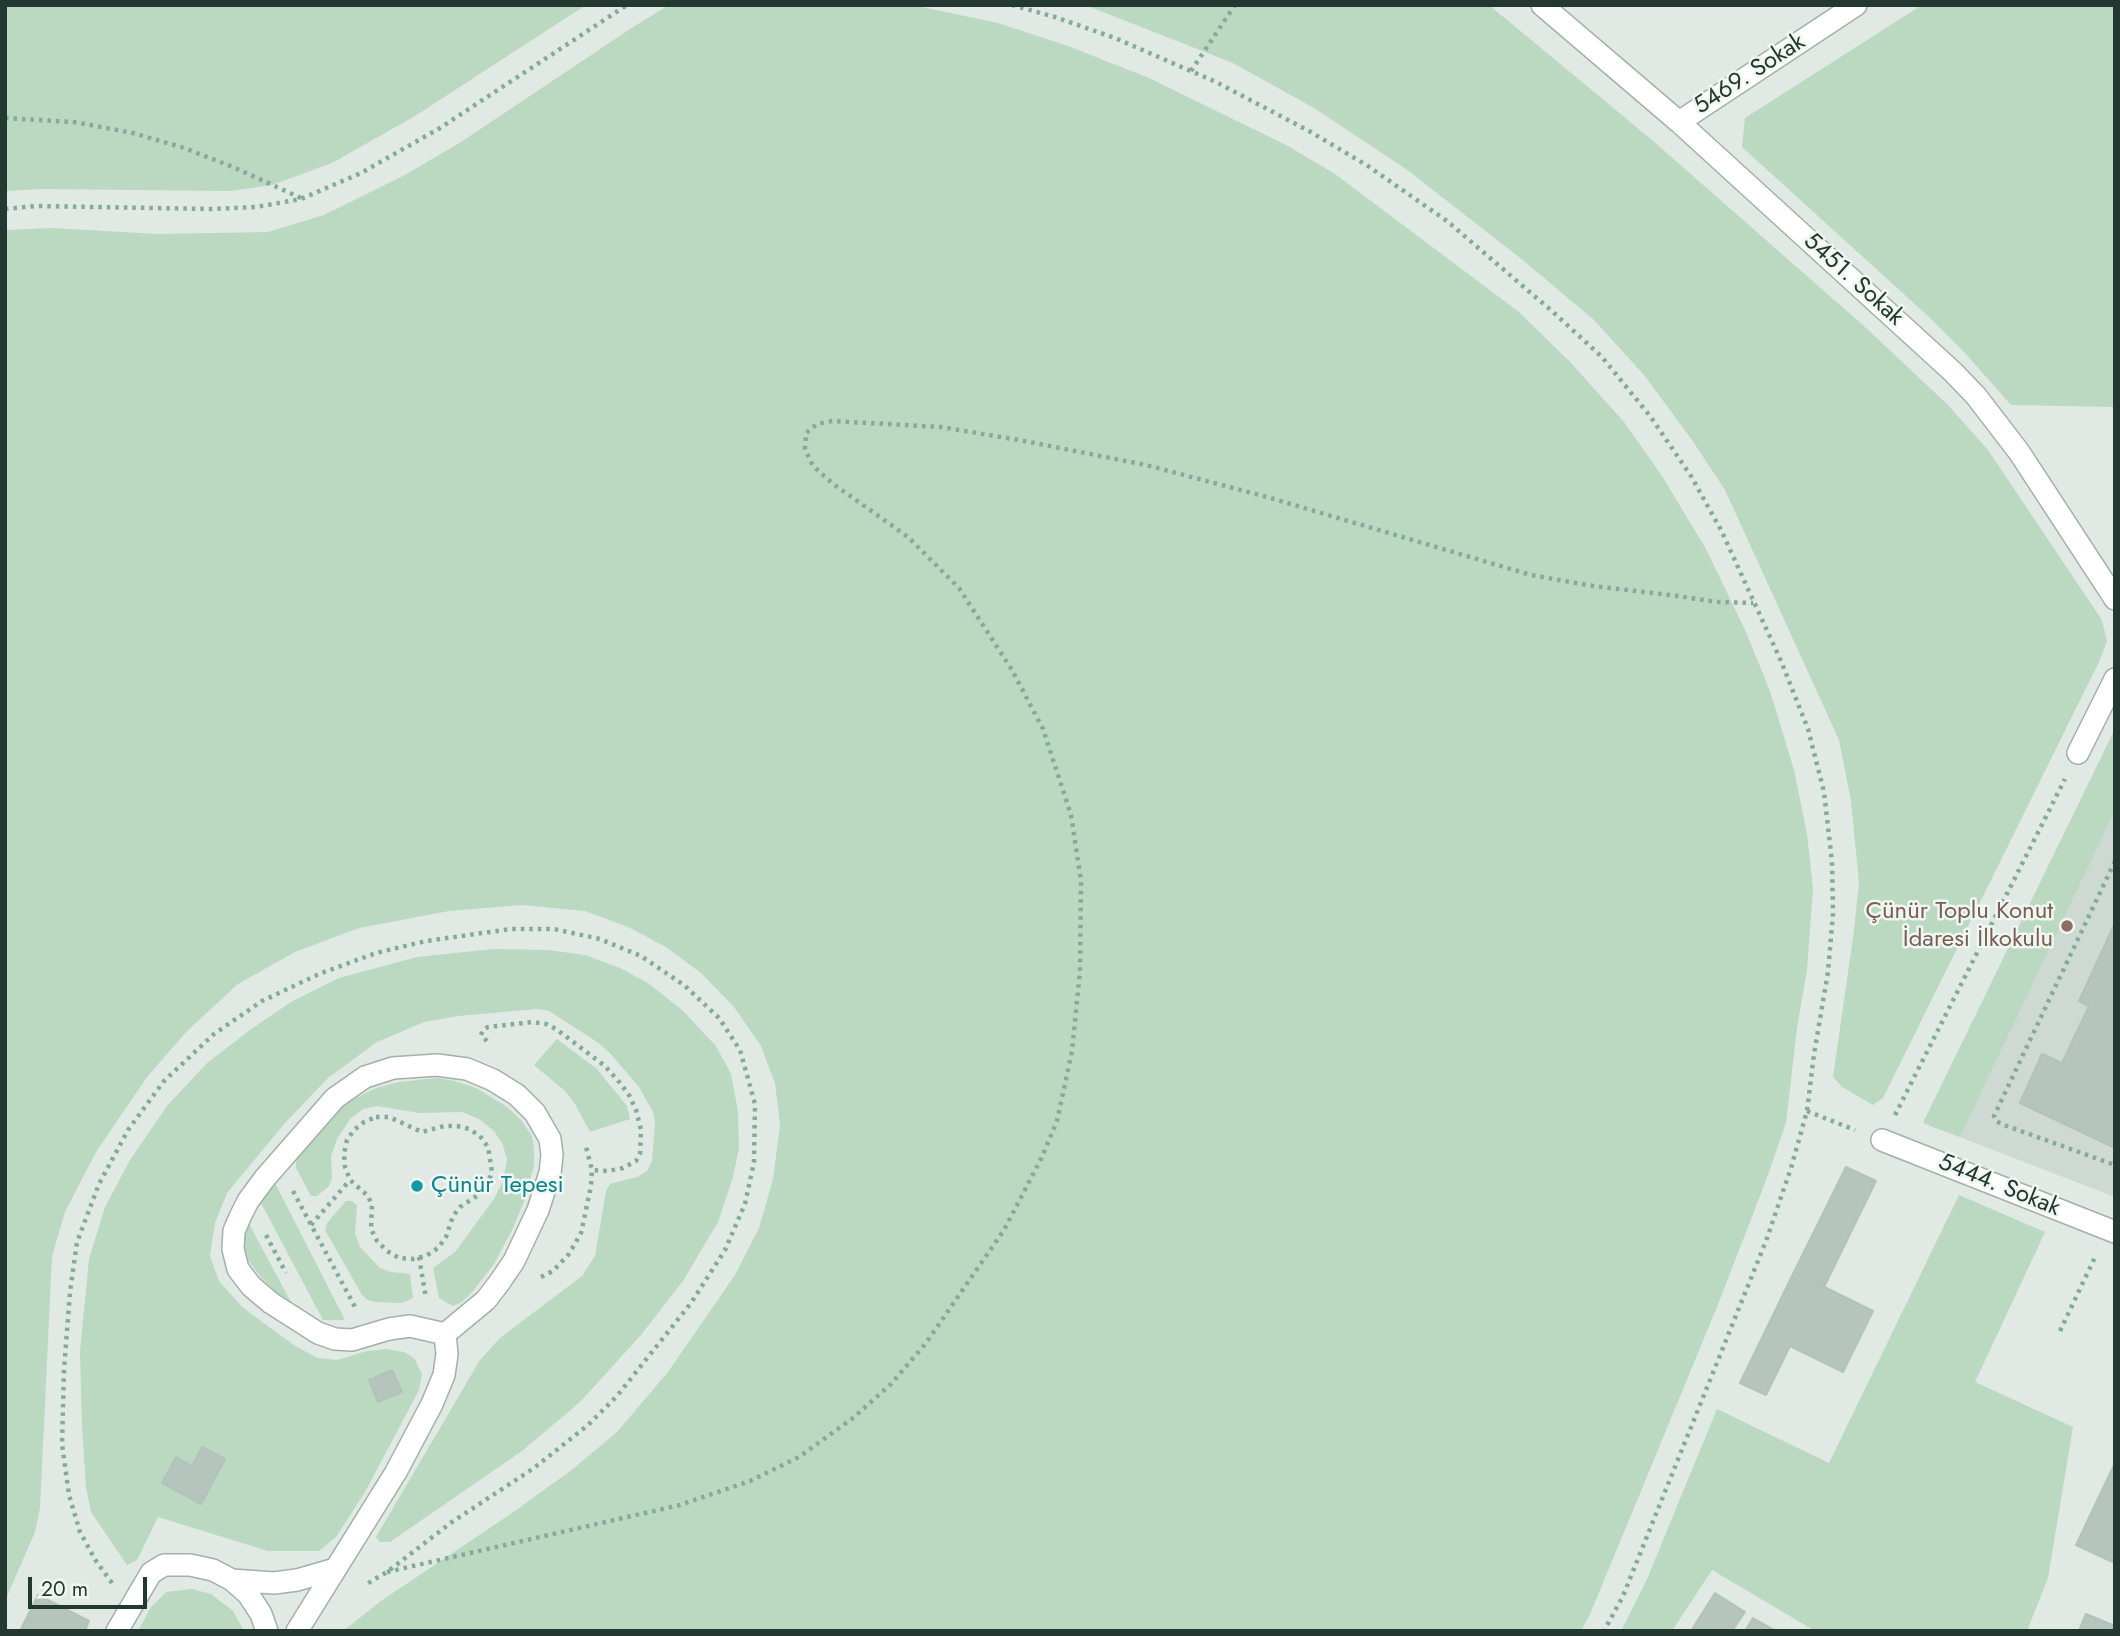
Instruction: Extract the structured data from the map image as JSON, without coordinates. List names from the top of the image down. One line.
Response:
{"streets":{"street":["5469. Sokak","5451. Sokak","5444. Sokak"]},"crossings":[["5469. Sokak","5451. Sokak"]],"places":["Çünür Toplu Konut İdaresi İlkokulu","Çünür Tepesi"],"scale_bar":"20 m"}
